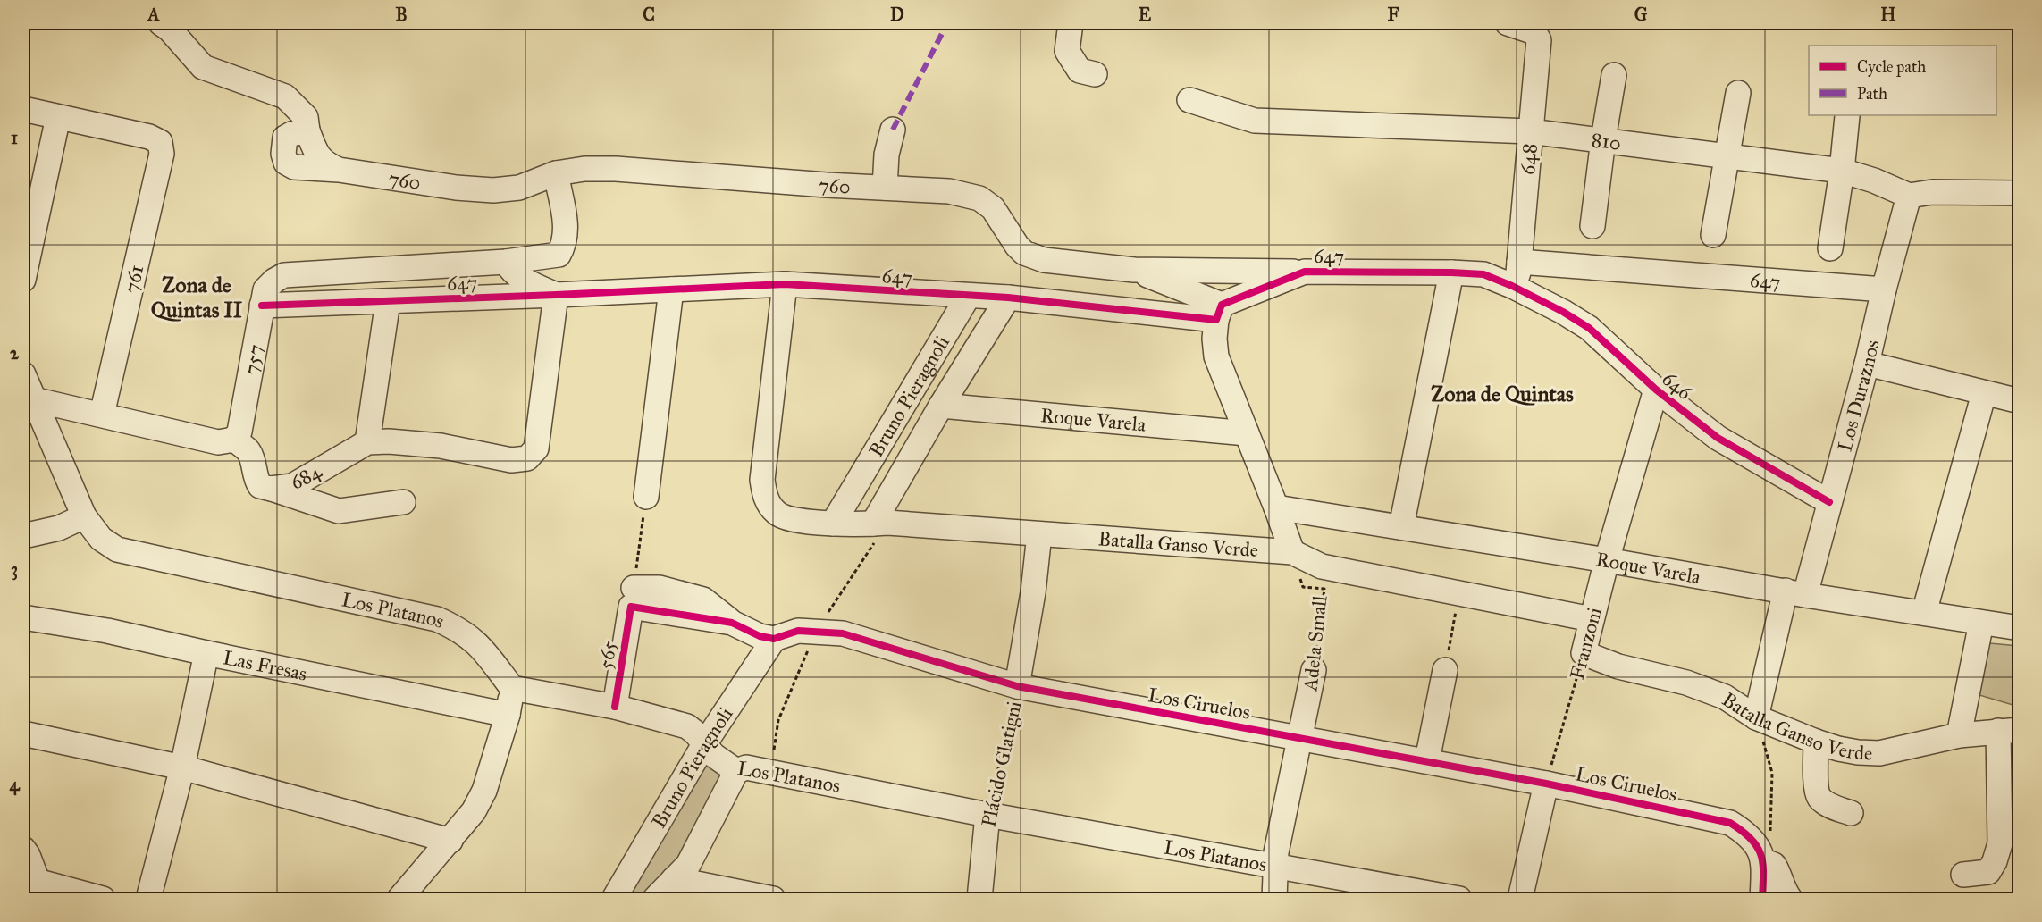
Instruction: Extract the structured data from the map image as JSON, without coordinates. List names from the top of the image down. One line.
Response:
{"streets":{"street":["810","648","760","647","761","757","646","Bruno Pieragnoli","Los Duraznos","Roque Varela","684","Batalla Ganso Verde","Los Platanos","Adela Small","Franzoni","565","Las Fresas","Los Ciruelos","Plácido Glatigni"]},"crossings":[["810","648"],["810","Los Duraznos"],["648","647"],["648","646"],["760","647"],["647","757"],["647","646"],["647","Bruno Pieragnoli"],["647","Los Duraznos"],["647","684"],["647","Batalla Ganso Verde"],["757","684"],["646","Los Duraznos"],["646","Franzoni"],["Bruno Pieragnoli","Roque Varela"],["Bruno Pieragnoli","Batalla Ganso Verde"],["Bruno Pieragnoli","Los Platanos"],["Bruno Pieragnoli","Los Ciruelos"],["Los Duraznos","Roque Varela"],["Los Duraznos","Batalla Ganso Verde"],["Roque Varela","Franzoni"],["Batalla Ganso Verde","Adela Small"],["Batalla Ganso Verde","Franzoni"],["Batalla Ganso Verde","Plácido Glatigni"],["Los Platanos","Adela Small"],["Los Platanos","565"],["Los Platanos","Plácido Glatigni"],["Adela Small","Los Ciruelos"],["Franzoni","Los Ciruelos"],["Los Ciruelos","Plácido Glatigni"]],"districts":["Zona de Quintas II","Zona de Quintas"],"legend":["Cycle path","Path"],"grid":{"columns":["A","B","C","D","E","F","G","H"],"rows":["1","2","3","4"]}}
